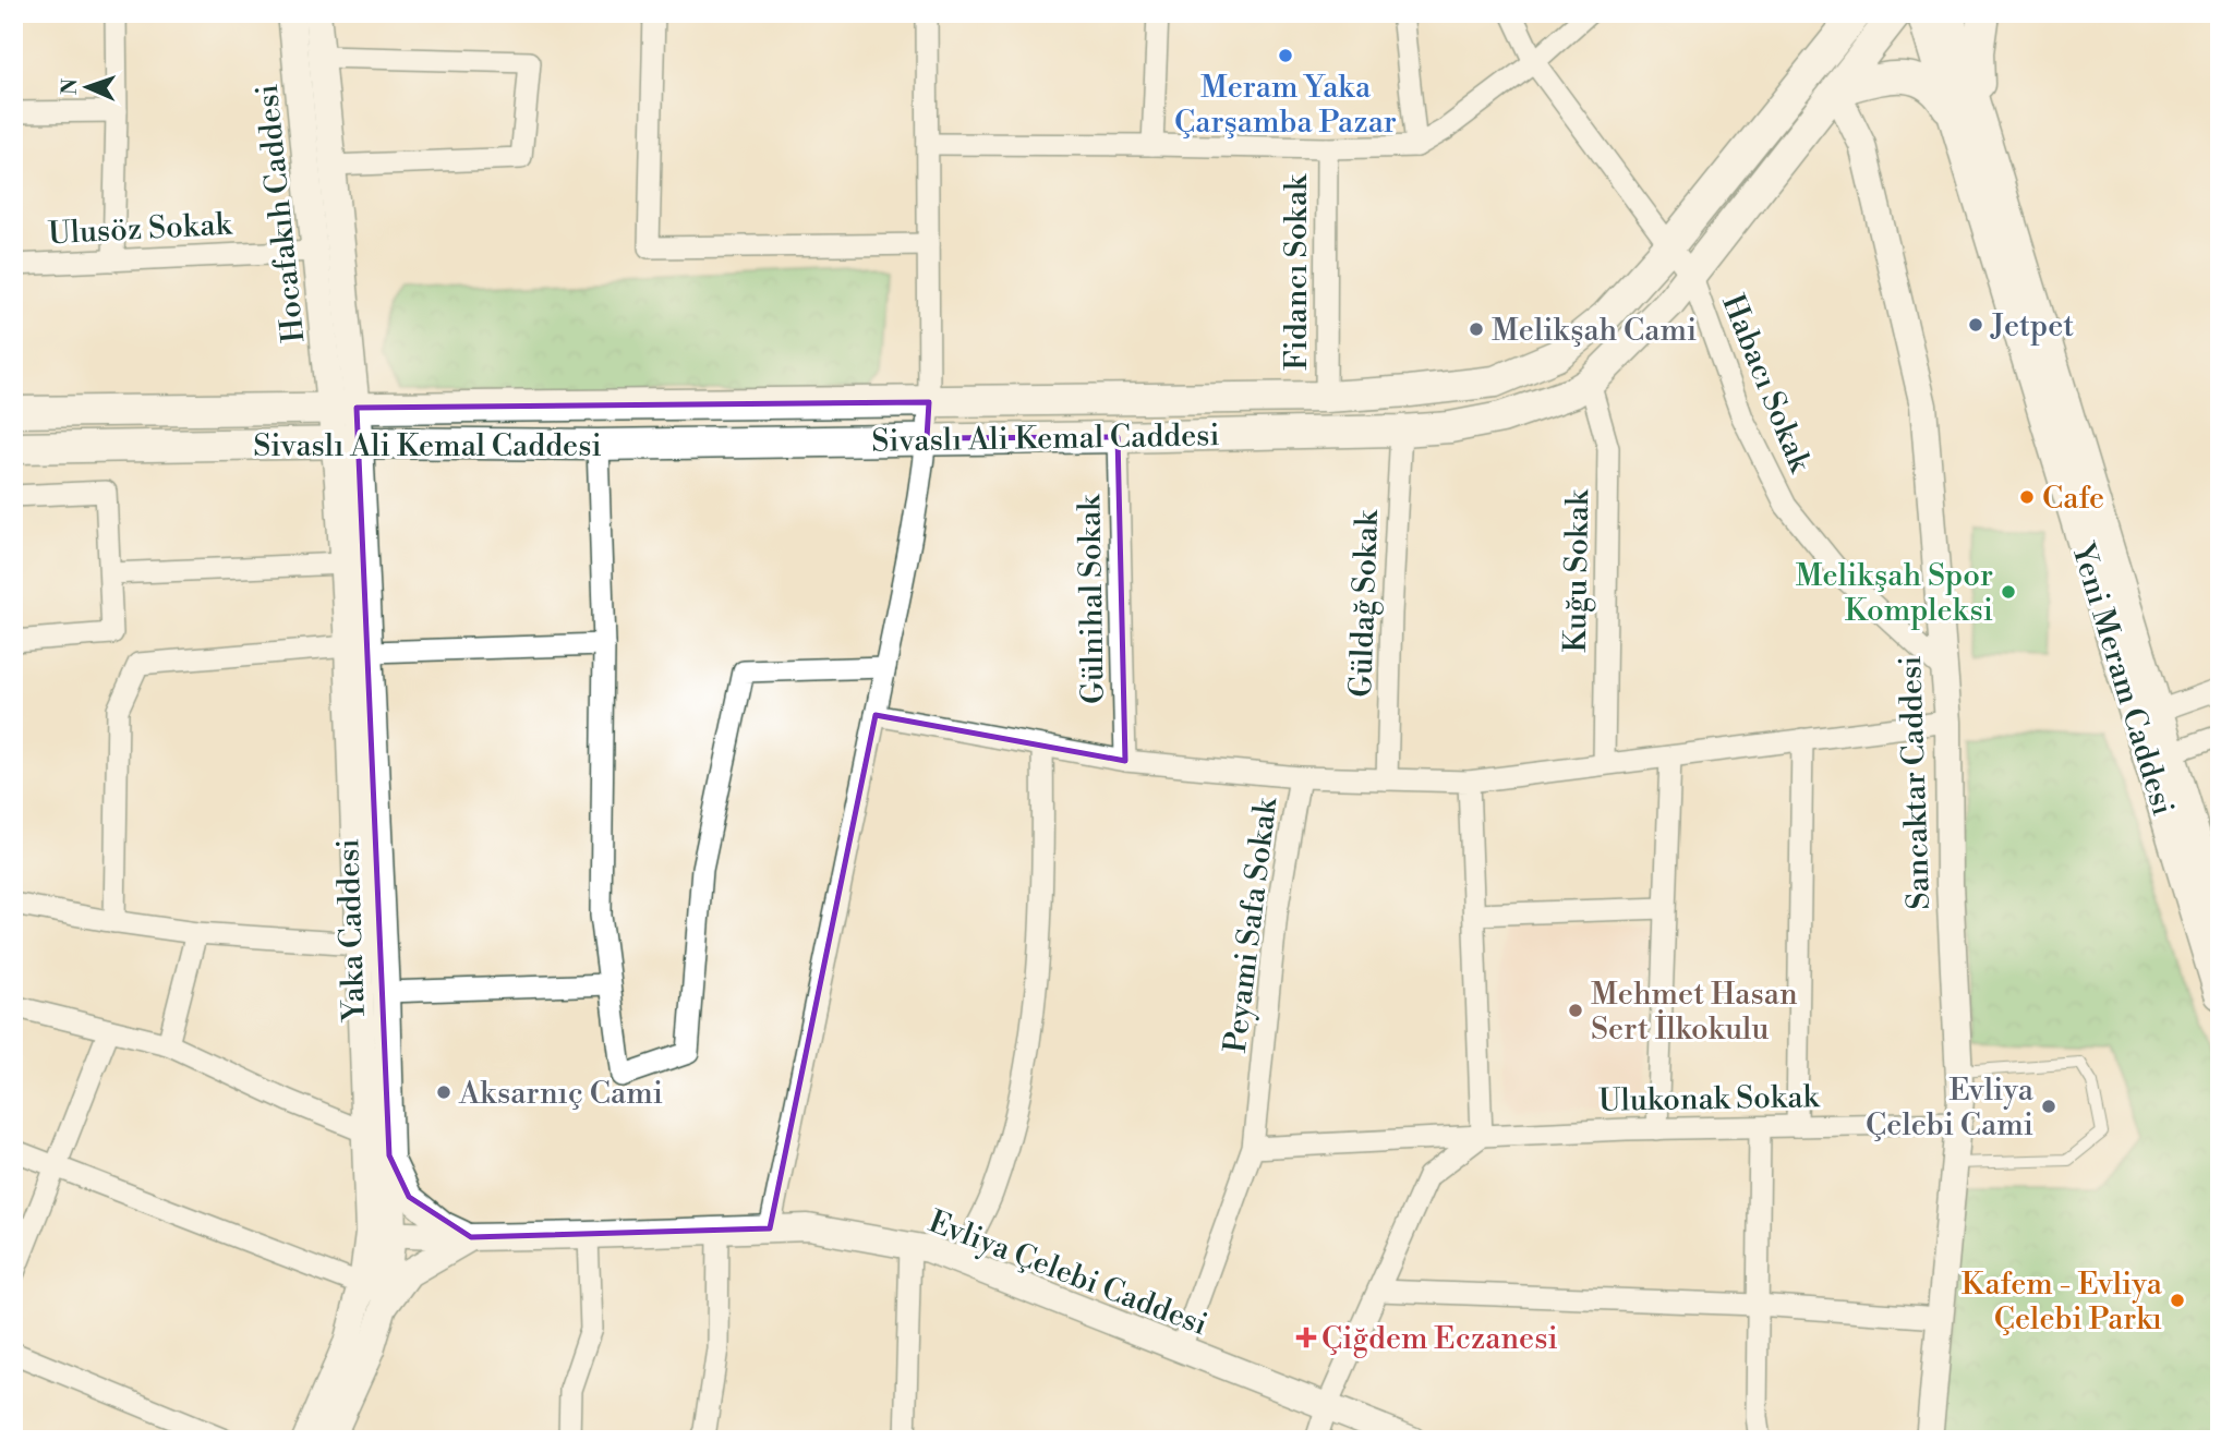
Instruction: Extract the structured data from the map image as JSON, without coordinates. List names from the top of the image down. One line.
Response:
{"streets":{"main road":["Sivaslı Ali Kemal Caddesi","Yeni Meram Caddesi"],"street":["Hocafakıh Caddesi","Ulusöz Sokak","Fidancı Sokak","Habacı Sokak","Kuğu Sokak","Gülnihal Sokak","Güldağ Sokak","Sancaktar Caddesi","Peyami Safa Sokak","Yaka Caddesi","Ulukonak Sokak","Evliya Çelebi Caddesi"]},"crossings":[["Hocafakıh Caddesi","Ulusöz Sokak"],["Hocafakıh Caddesi","Sivaslı Ali Kemal Caddesi"],["Hocafakıh Caddesi","Yaka Caddesi"],["Fidancı Sokak","Sivaslı Ali Kemal Caddesi"],["Habacı Sokak","Sivaslı Ali Kemal Caddesi"],["Habacı Sokak","Sancaktar Caddesi"],["Sivaslı Ali Kemal Caddesi","Kuğu Sokak"],["Sivaslı Ali Kemal Caddesi","Gülnihal Sokak"],["Sivaslı Ali Kemal Caddesi","Güldağ Sokak"],["Sivaslı Ali Kemal Caddesi","Sancaktar Caddesi"],["Sivaslı Ali Kemal Caddesi","Yaka Caddesi"],["Kuğu Sokak","Peyami Safa Sokak"],["Güldağ Sokak","Peyami Safa Sokak"],["Sancaktar Caddesi","Peyami Safa Sokak"],["Sancaktar Caddesi","Ulukonak Sokak"],["Peyami Safa Sokak","Ulukonak Sokak"],["Peyami Safa Sokak","Evliya Çelebi Caddesi"],["Yaka Caddesi","Evliya Çelebi Caddesi"]],"places":{"other":["Meram Yaka Çarşamba Pazar","Jetpet","Melikşah Cami","Cafe","Melikşah Spor Kompleksi","Mehmet Hasan Sert İlkokulu","Aksarnıç Cami","Evliya Çelebi Cami","Kafem - Evliya Çelebi Parkı"],"health":["Çiğdem Eczanesi"]},"north":"left"}
